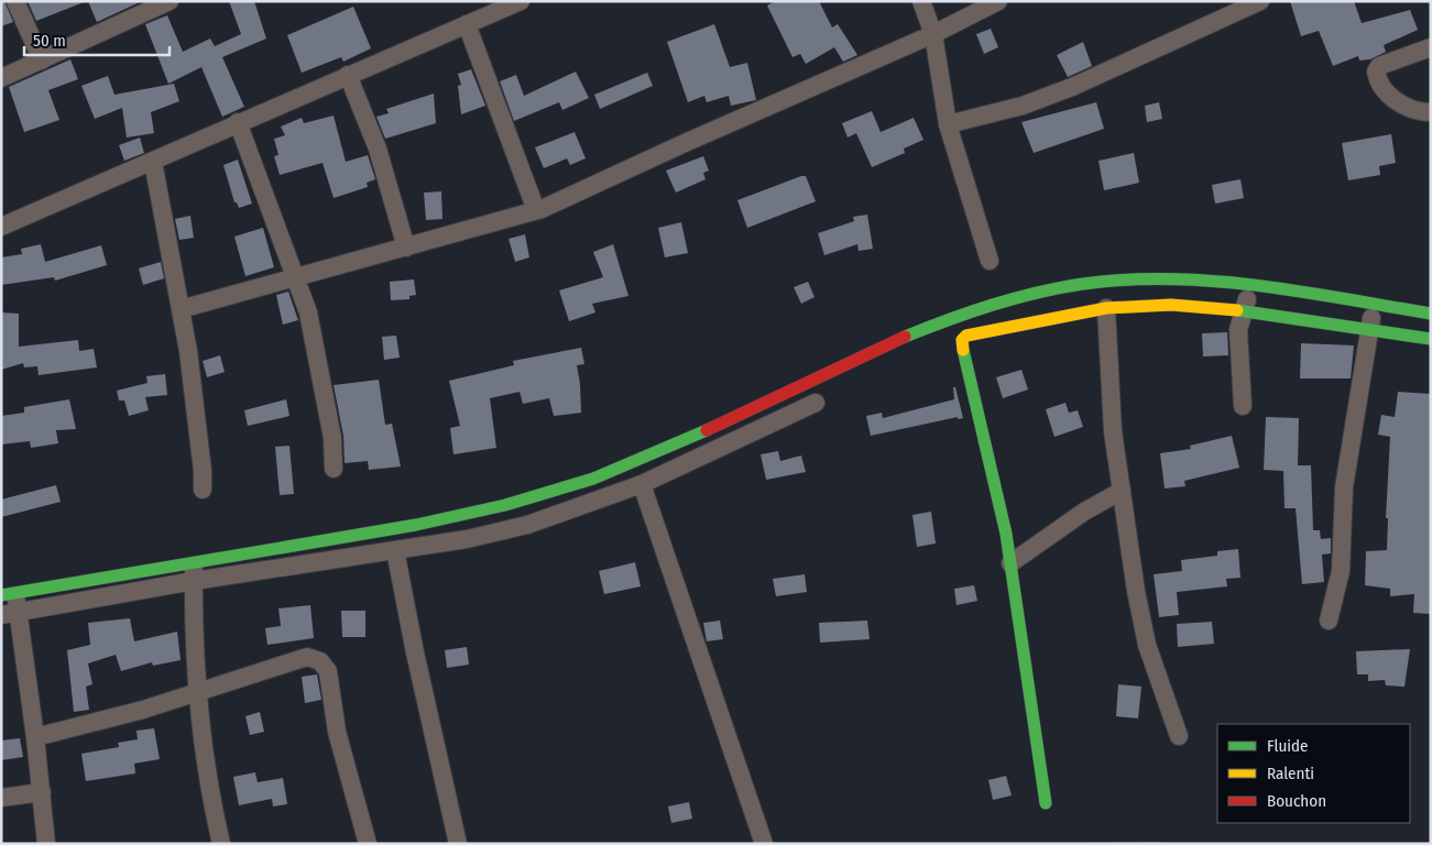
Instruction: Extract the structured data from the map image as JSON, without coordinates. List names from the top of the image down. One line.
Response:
{"legend":["Fluide","Ralenti","Bouchon"],"scale_bar":"50 m"}
